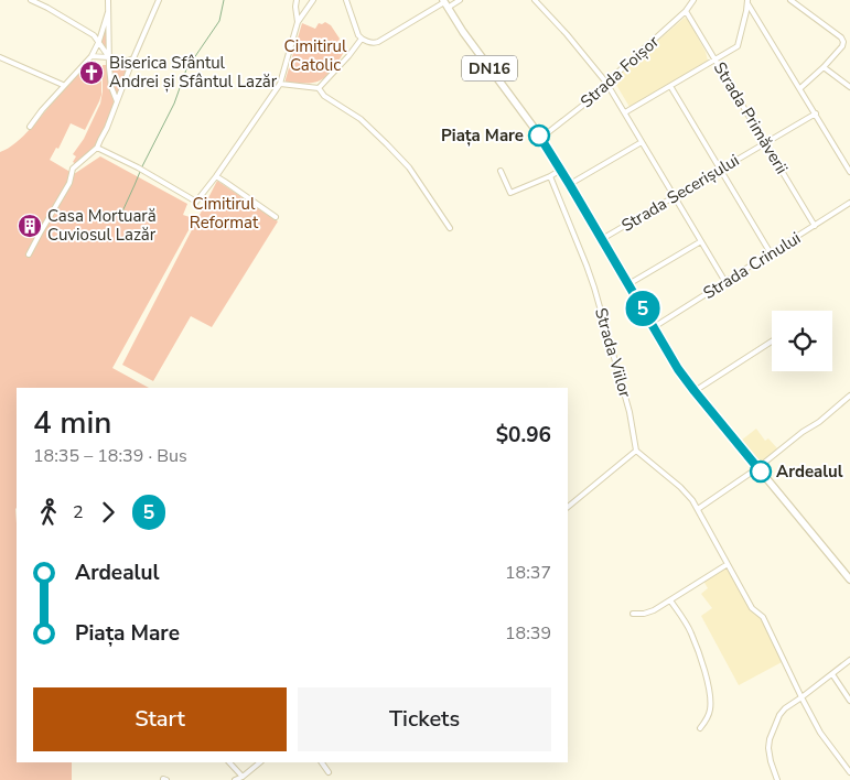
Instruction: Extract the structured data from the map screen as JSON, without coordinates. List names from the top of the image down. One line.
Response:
{"streets":{"highway":["DN16"],"street":["Strada Foișor","Strada Primăverii","Strada Secerișului","Strada Crinului","Strada Viilor"]},"crossings":[["DN16","Strada Foișor"],["DN16","Strada Secerișului"],["DN16","Strada Crinului"],["Strada Foișor","Strada Primăverii"],["Strada Primăverii","Strada Secerișului"],["Strada Primăverii","Strada Crinului"]],"parks":["Cimitirul Catolic","Cimitirul Reformat"],"places":{"church":["Biserica Sfântul Andrei și Sfântul Lazăr"],"other":["Piața Mare","Ardealul"],"building":["Casa Mortuară Cuviosul Lazăr"]},"lines":["bus line 5"],"page":{"on_map":"5","heading":["4 min","18:35 – 18:39 · Bus","$0.96"],"legs":["2","5"],"list":[{"name":"Ardealul","value":"18:37"},{"name":"Piața Mare","value":"18:39"}],"buttons":["Start","Tickets"]}}
